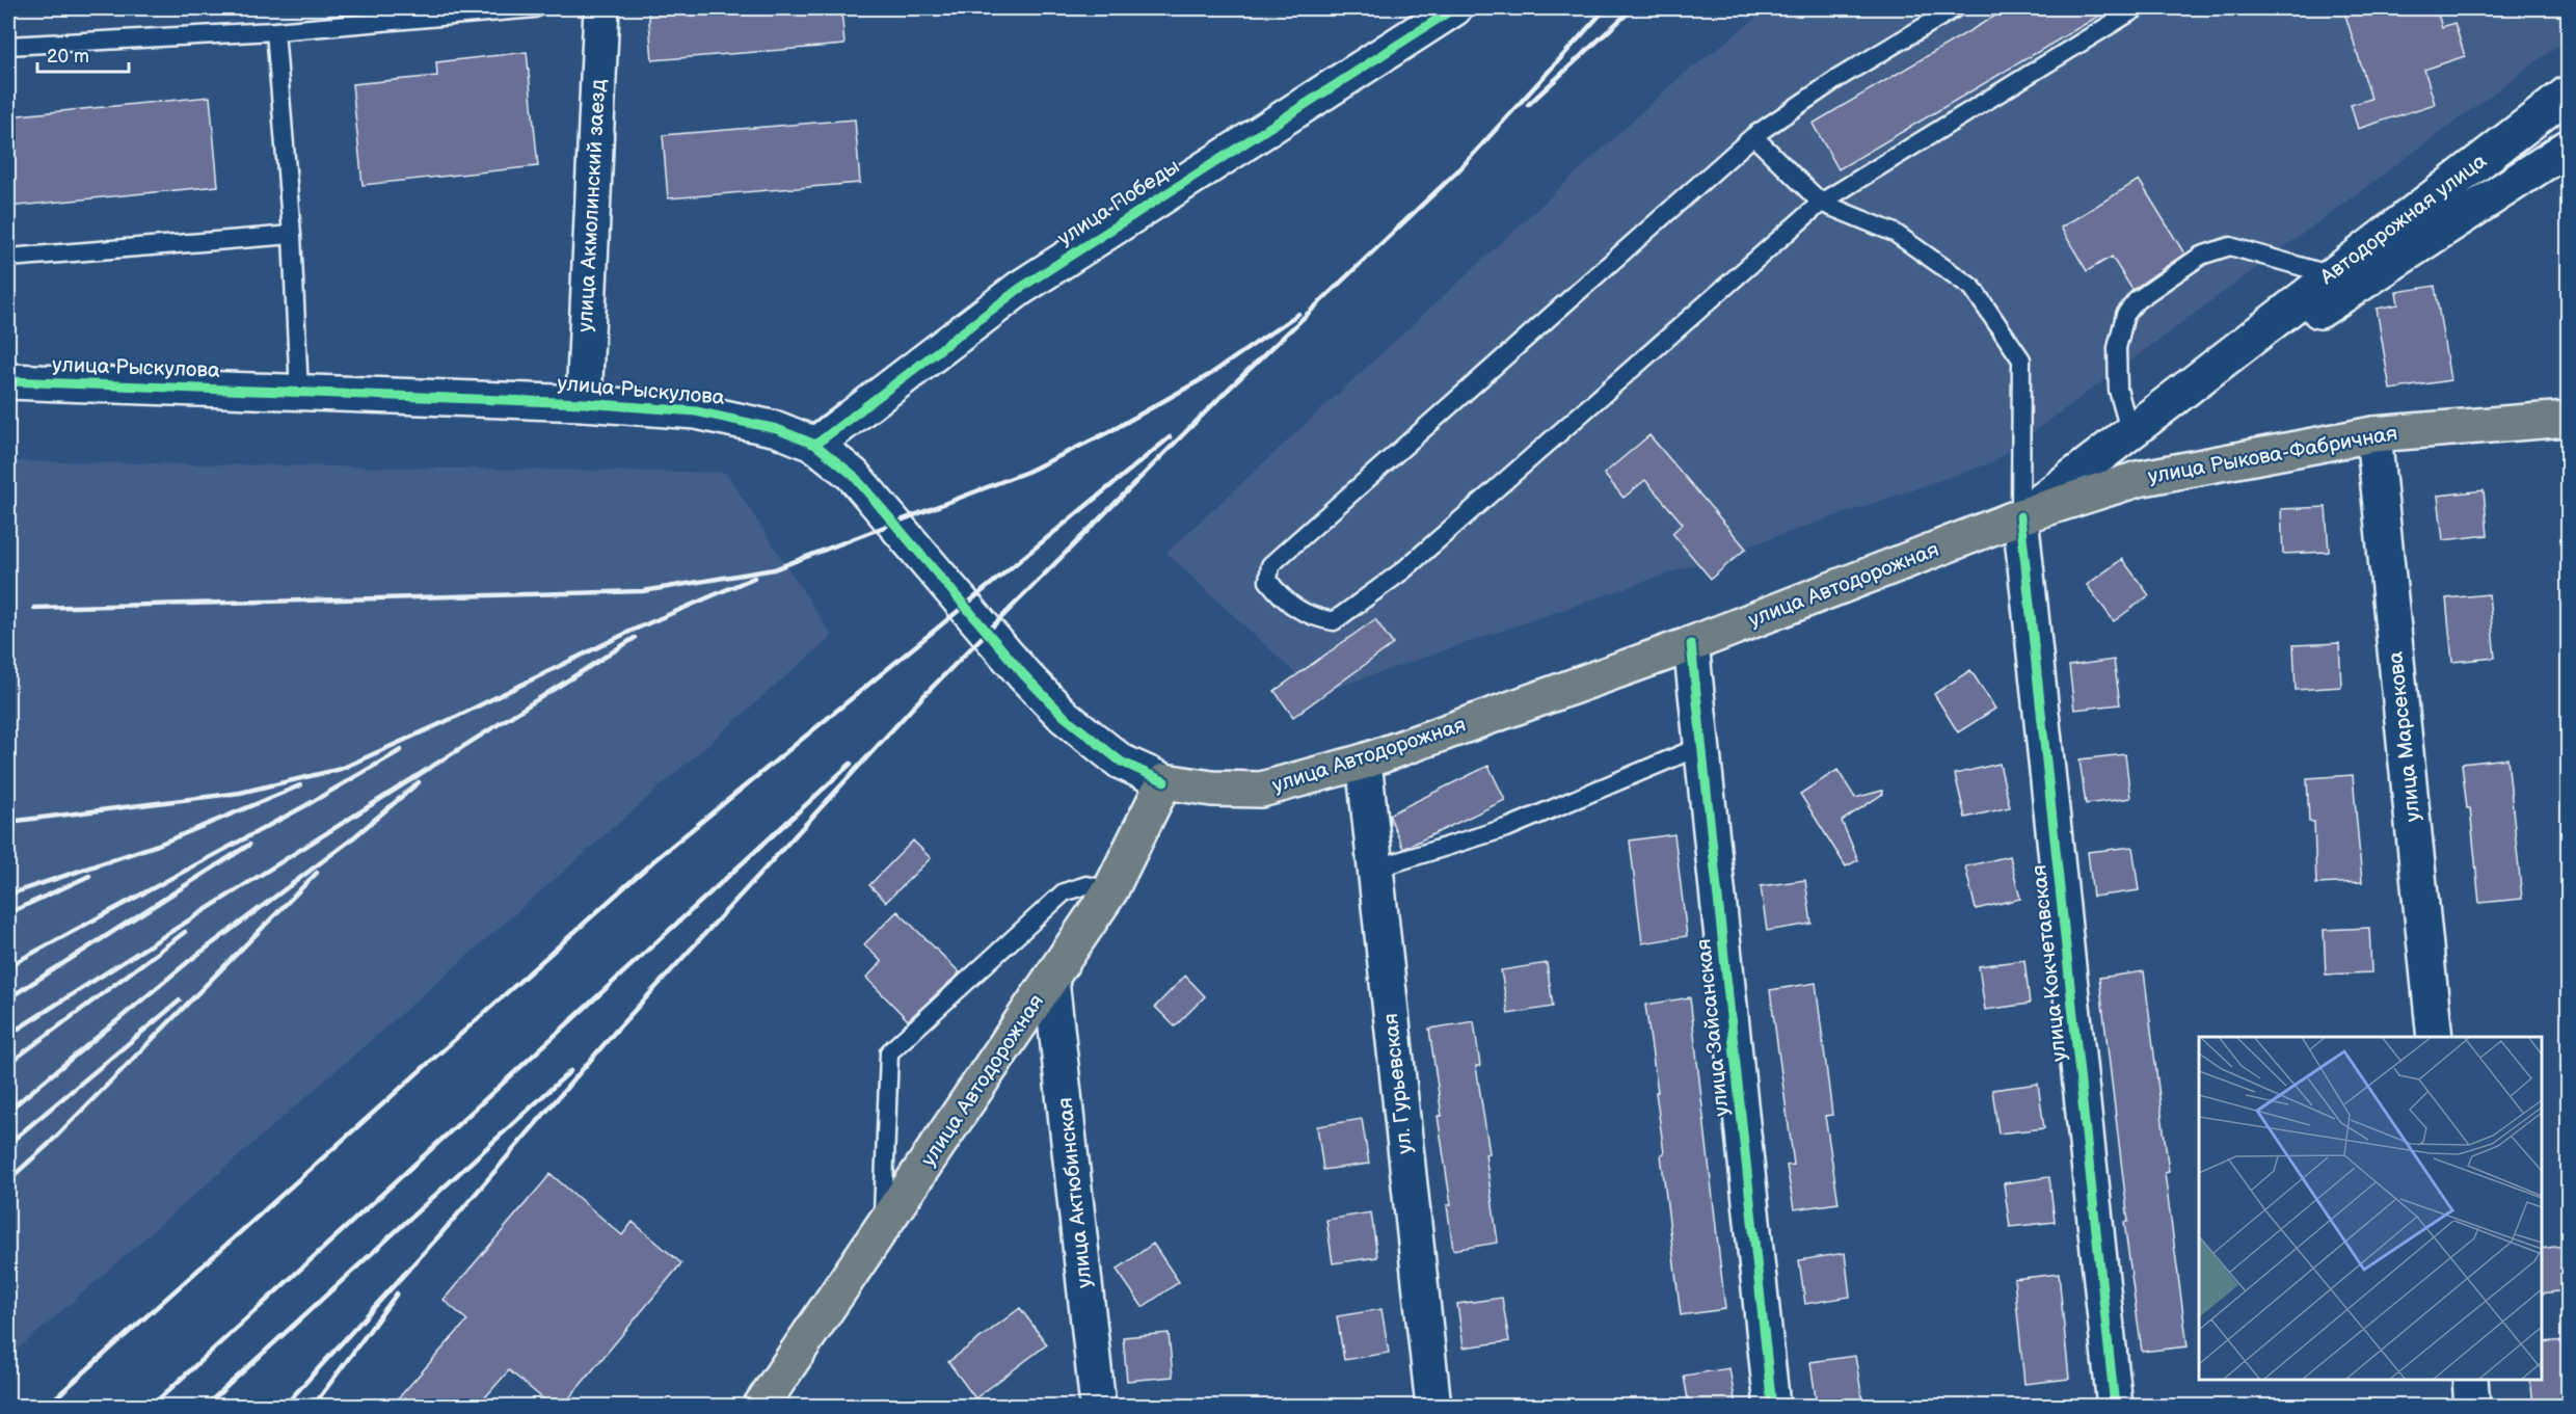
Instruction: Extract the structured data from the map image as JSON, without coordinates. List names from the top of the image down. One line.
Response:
{"streets":{"main road":["улица Рыкова-Фабричная","улица Автодорожная"],"street":["улица Победы","улица Акмолинский заезд","Автодорожная улица","улица Рыскулова","улица Марсекова","улица Кокчетавская","улица Зайсанская","ул. Гурьевская","улица Актюбинская"]},"crossings":[["улица Победы","улица Рыскулова"],["улица Акмолинский заезд","улица Рыскулова"],["Автодорожная улица","улица Рыкова-Фабричная"],["Автодорожная улица","улица Автодорожная"],["Автодорожная улица","улица Кокчетавская"],["улица Рыскулова","улица Автодорожная"],["улица Рыкова-Фабричная","улица Автодорожная"],["улица Рыкова-Фабричная","улица Марсекова"],["улица Рыкова-Фабричная","улица Кокчетавская"],["улица Автодорожная","улица Кокчетавская"],["улица Автодорожная","улица Зайсанская"],["улица Автодорожная","ул. Гурьевская"],["улица Автодорожная","улица Актюбинская"]],"scale_bar":"20 m"}
